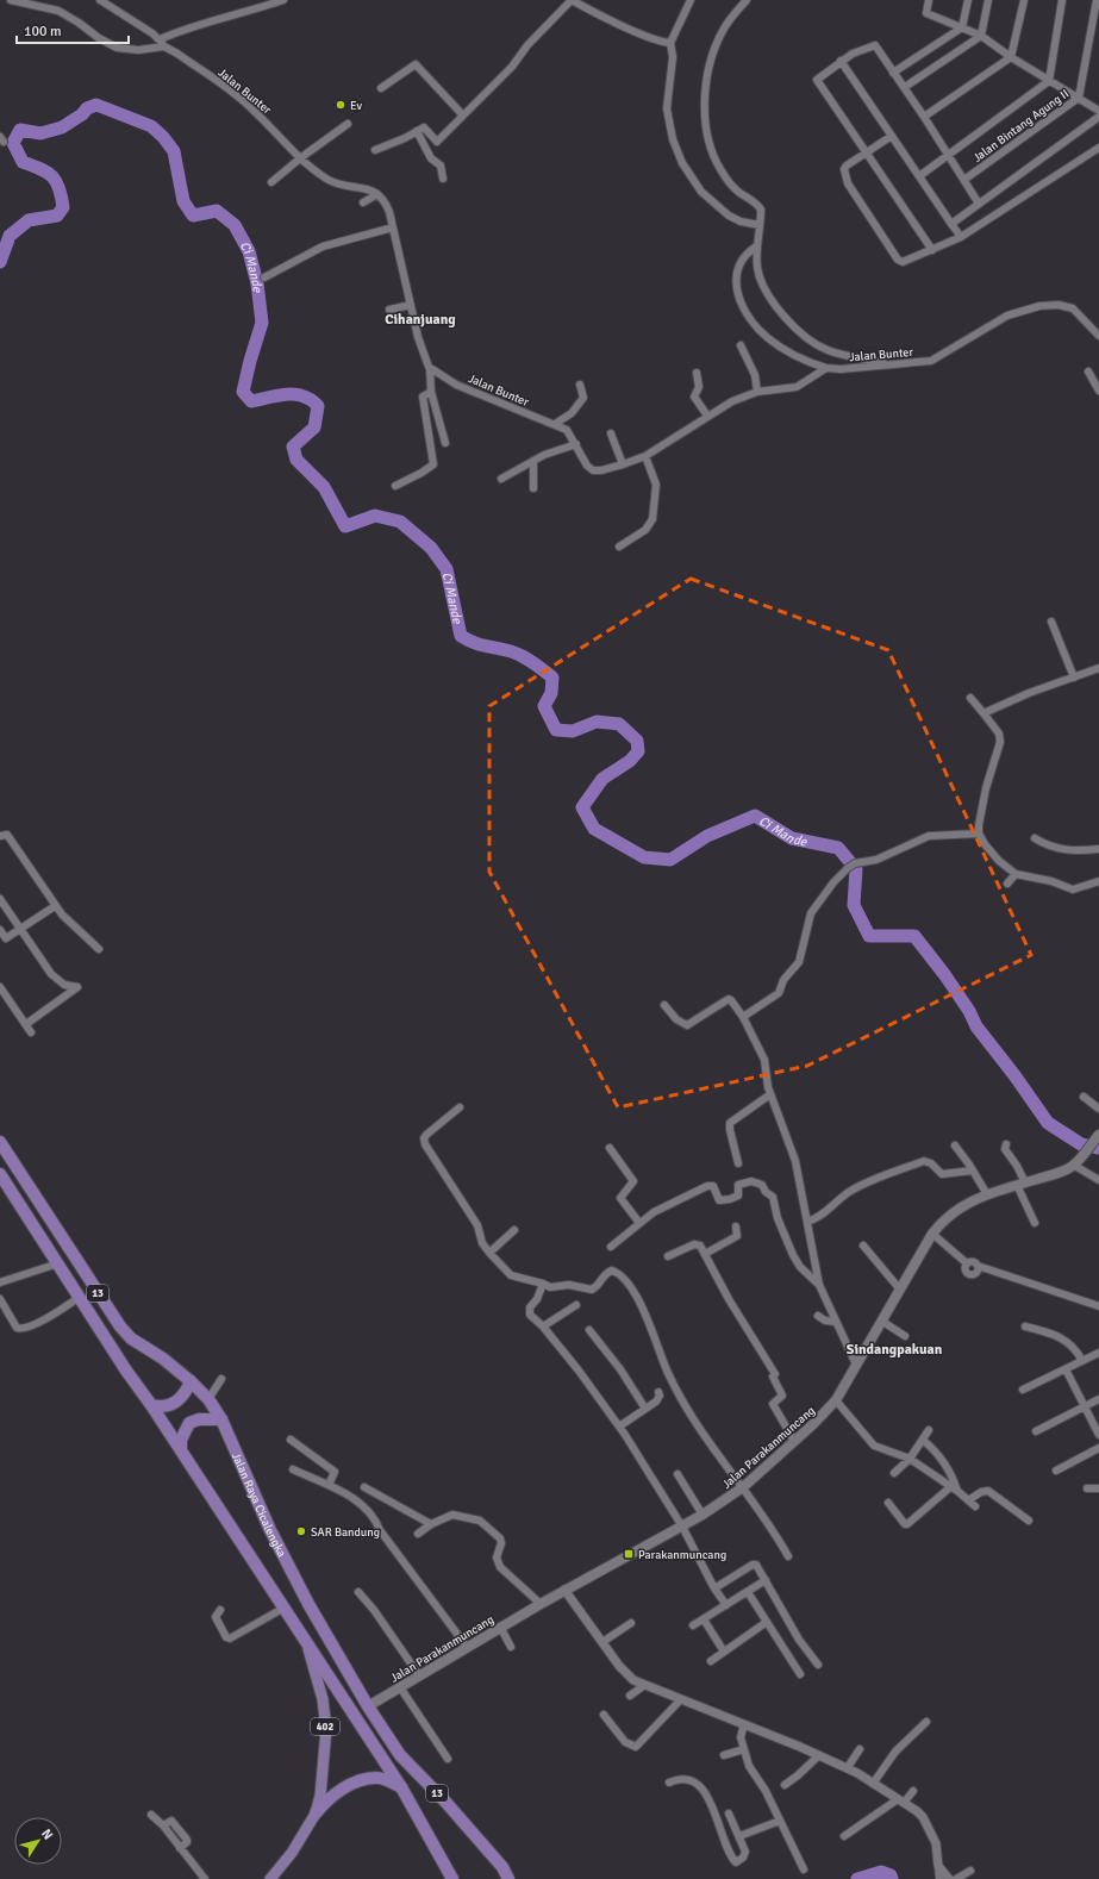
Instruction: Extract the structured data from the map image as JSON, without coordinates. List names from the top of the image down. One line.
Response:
{"streets":{"highway":["13","Jalan Raya Cicalengka","402"],"main road":["Jalan Parakanmuncang"],"street":["Jalan Bunter","Jalan Bintang Agung II"]},"crossings":[["13","402"],["Jalan Parakanmuncang","Jalan Raya Cicalengka"]],"districts":["Cihanjuang","Sindangpakuan"],"water":["Ci Mande"],"places":{"other":["Ev","SAR Bandung"],"transit":["Parakanmuncang"]},"scale_bar":"100 m","north":"top right"}
